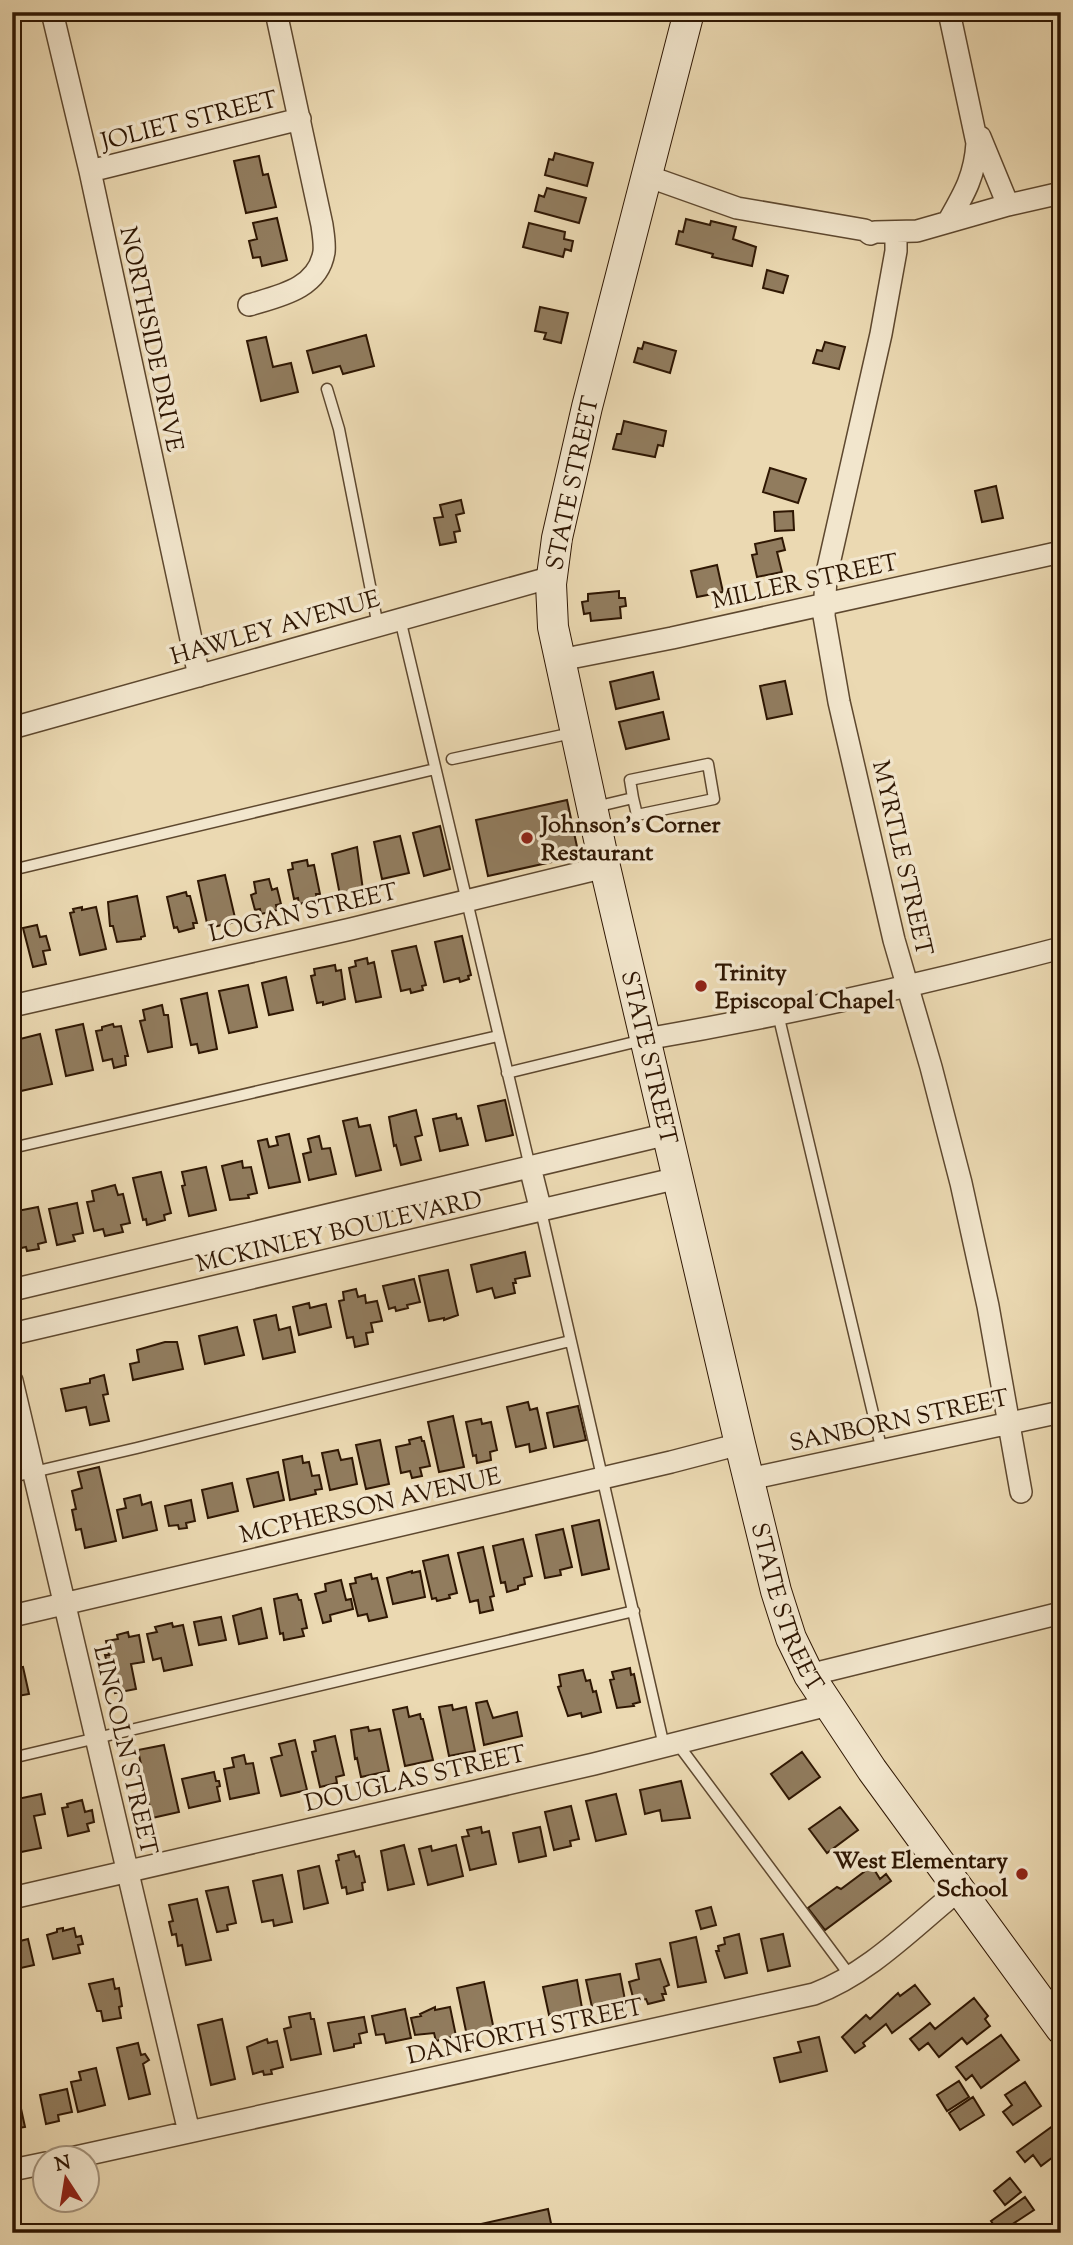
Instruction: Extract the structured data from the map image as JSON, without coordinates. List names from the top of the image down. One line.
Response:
{"streets":{"street":["JOLIET STREET","NORTHSIDE DRIVE","STATE STREET","MILLER STREET","HAWLEY AVENUE","MYRTLE STREET","LOGAN STREET","MCKINLEY BOULEVARD","SANBORN STREET","MCPHERSON AVENUE","LINCOLN STREET","DOUGLAS STREET","DANFORTH STREET"]},"crossings":[["JOLIET STREET","NORTHSIDE DRIVE"],["NORTHSIDE DRIVE","HAWLEY AVENUE"],["STATE STREET","MILLER STREET"],["STATE STREET","HAWLEY AVENUE"],["STATE STREET","LOGAN STREET"],["STATE STREET","MCKINLEY BOULEVARD"],["STATE STREET","SANBORN STREET"],["STATE STREET","MCPHERSON AVENUE"],["STATE STREET","DOUGLAS STREET"],["STATE STREET","DANFORTH STREET"],["MILLER STREET","MYRTLE STREET"],["MYRTLE STREET","SANBORN STREET"],["MCPHERSON AVENUE","LINCOLN STREET"],["LINCOLN STREET","DOUGLAS STREET"],["LINCOLN STREET","DANFORTH STREET"]],"places":["Johnson's Corner Restaurant","Trinity Episcopal Chapel","West Elementary School"],"north":"top"}
